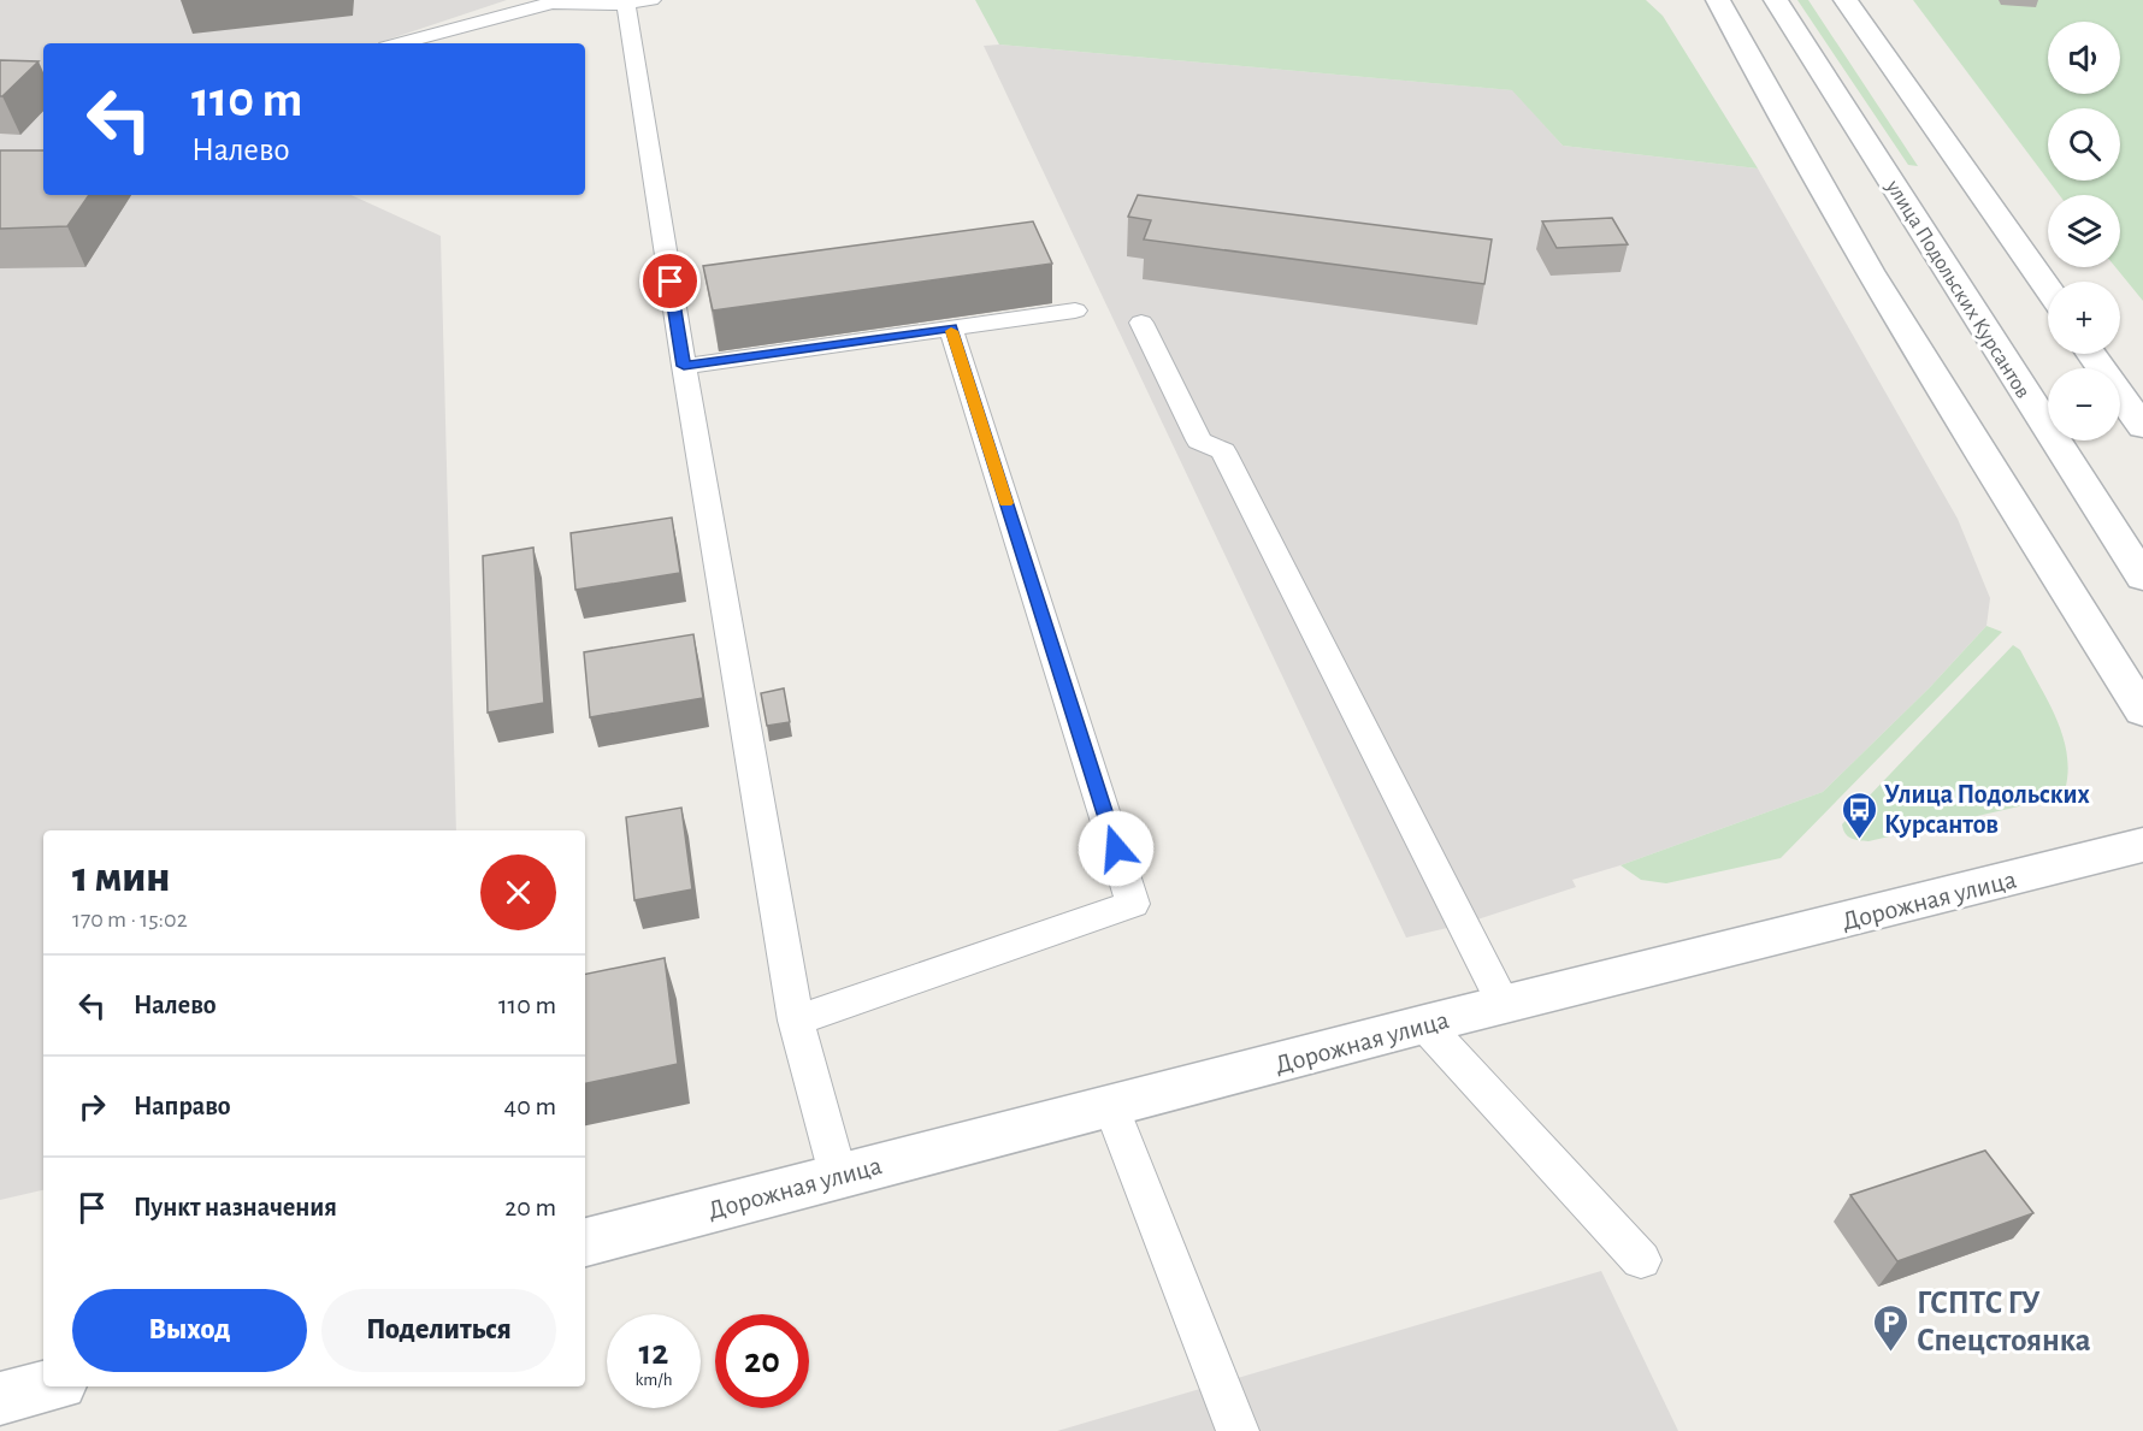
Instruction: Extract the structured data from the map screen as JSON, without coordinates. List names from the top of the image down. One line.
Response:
{"streets":{"main road":["улица Подольских Курсантов","Дорожная улица"]},"places":{"bus stop":["Улица Подольских Курсантов"],"parking":["ГСПТС ГУ Спецстоянка"]},"page":{"map_buttons":["+","−"],"turn":["110 m","Налево"],"heading":["1 мин","170 m · 15:02"],"list":[{"name":"Налево","value":"110 m"},{"name":"Направо","value":"40 m"},{"name":"Пункт назначения","value":"20 m"}],"buttons":["Выход","Поделиться"],"speed":"12 km/h","limit":"20"}}
